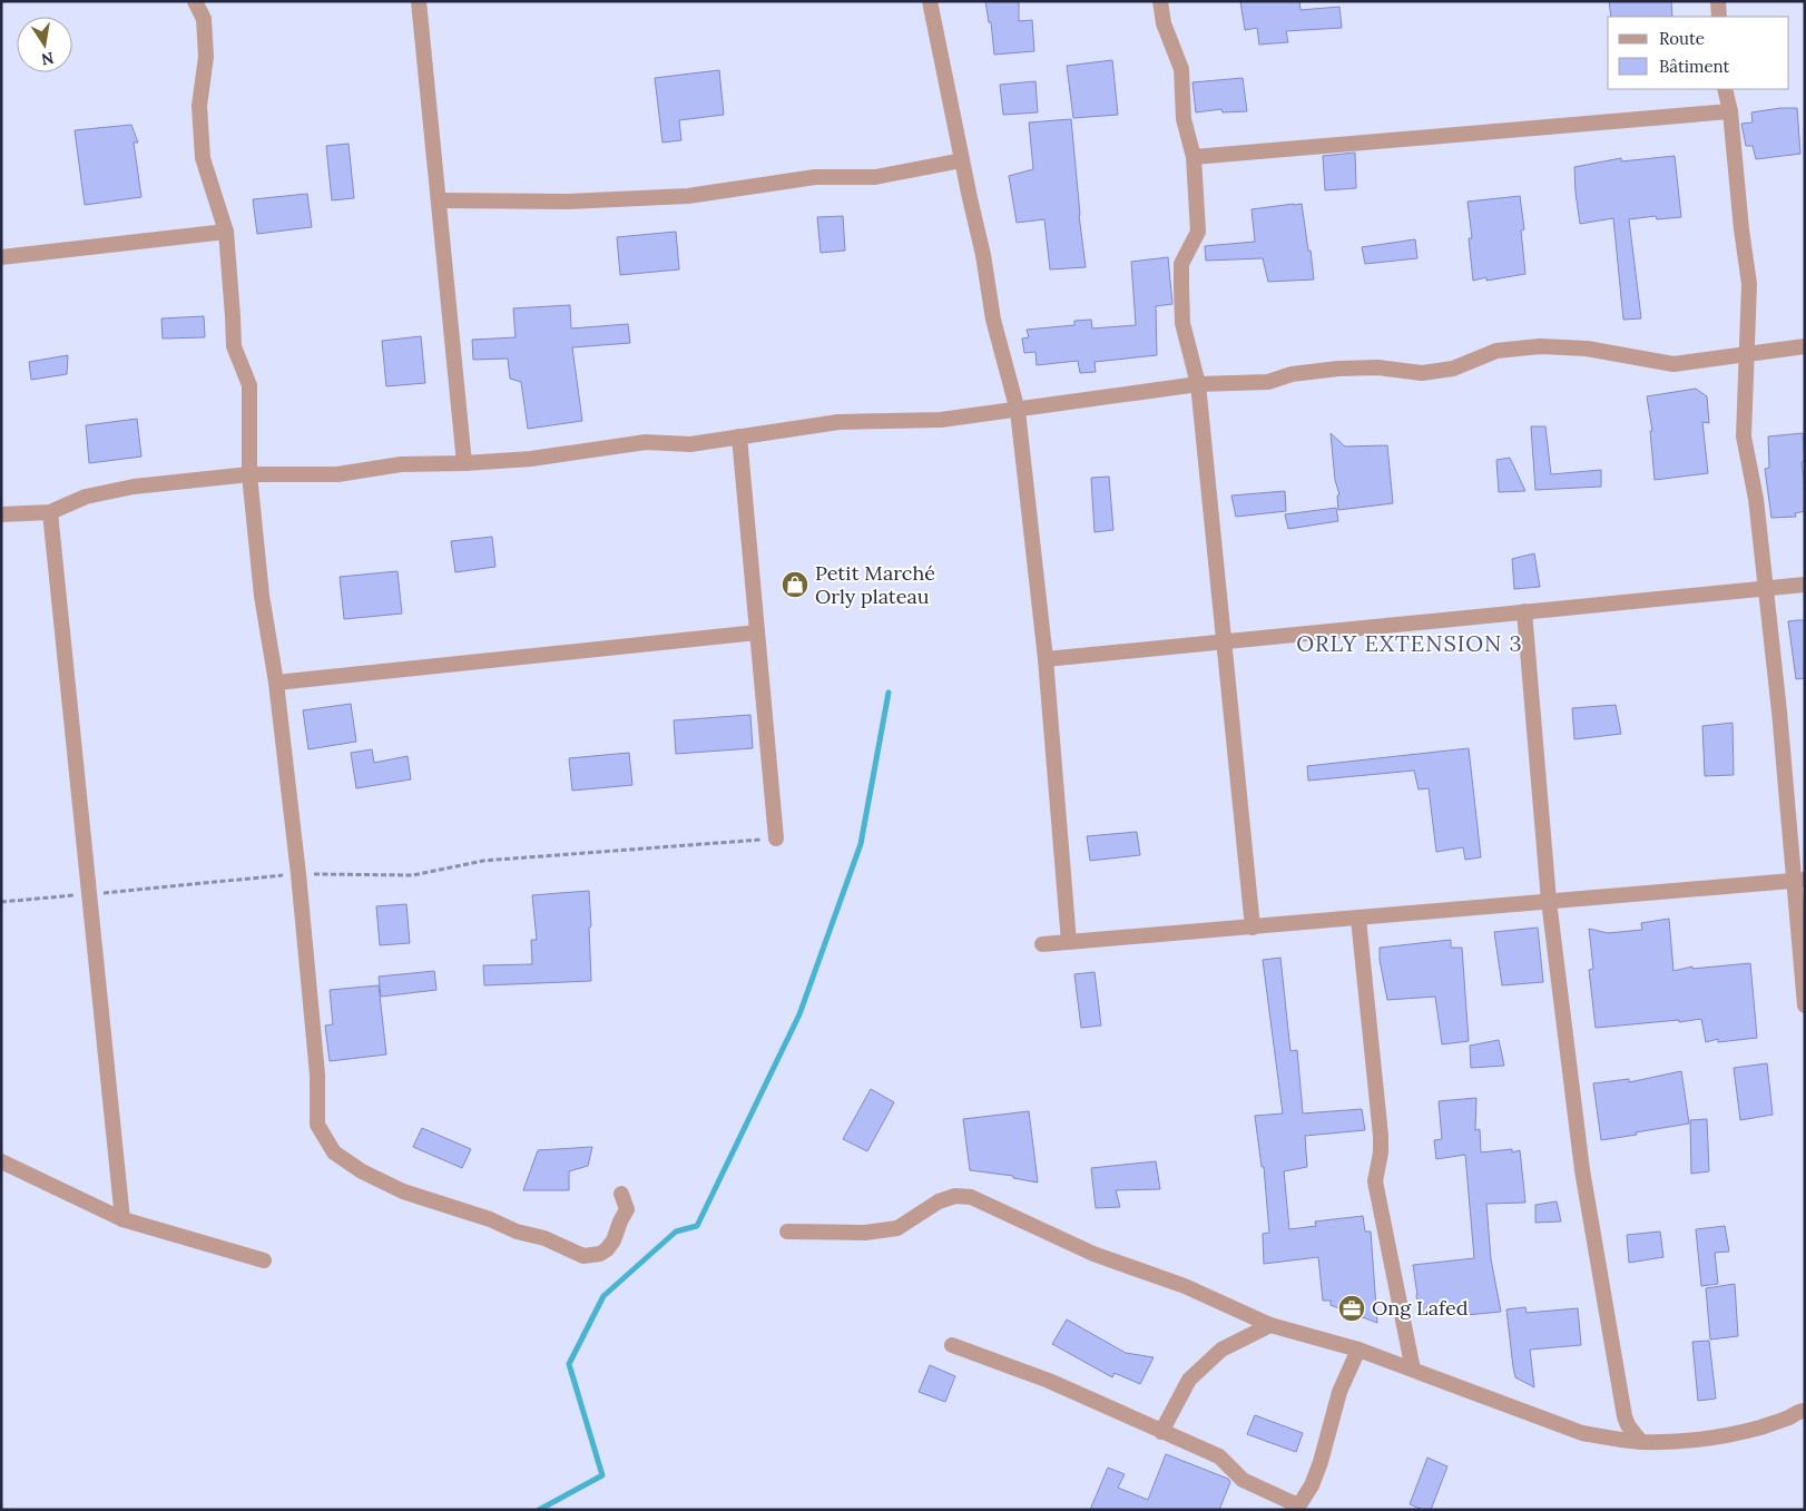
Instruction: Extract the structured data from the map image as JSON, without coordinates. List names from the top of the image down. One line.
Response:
{"districts":["ORLY EXTENSION 3"],"places":{"shop":["Petit Marché Orly plateau"],"office":["Ong Lafed"]},"legend":["Route","Bâtiment"],"north":"bottom"}
